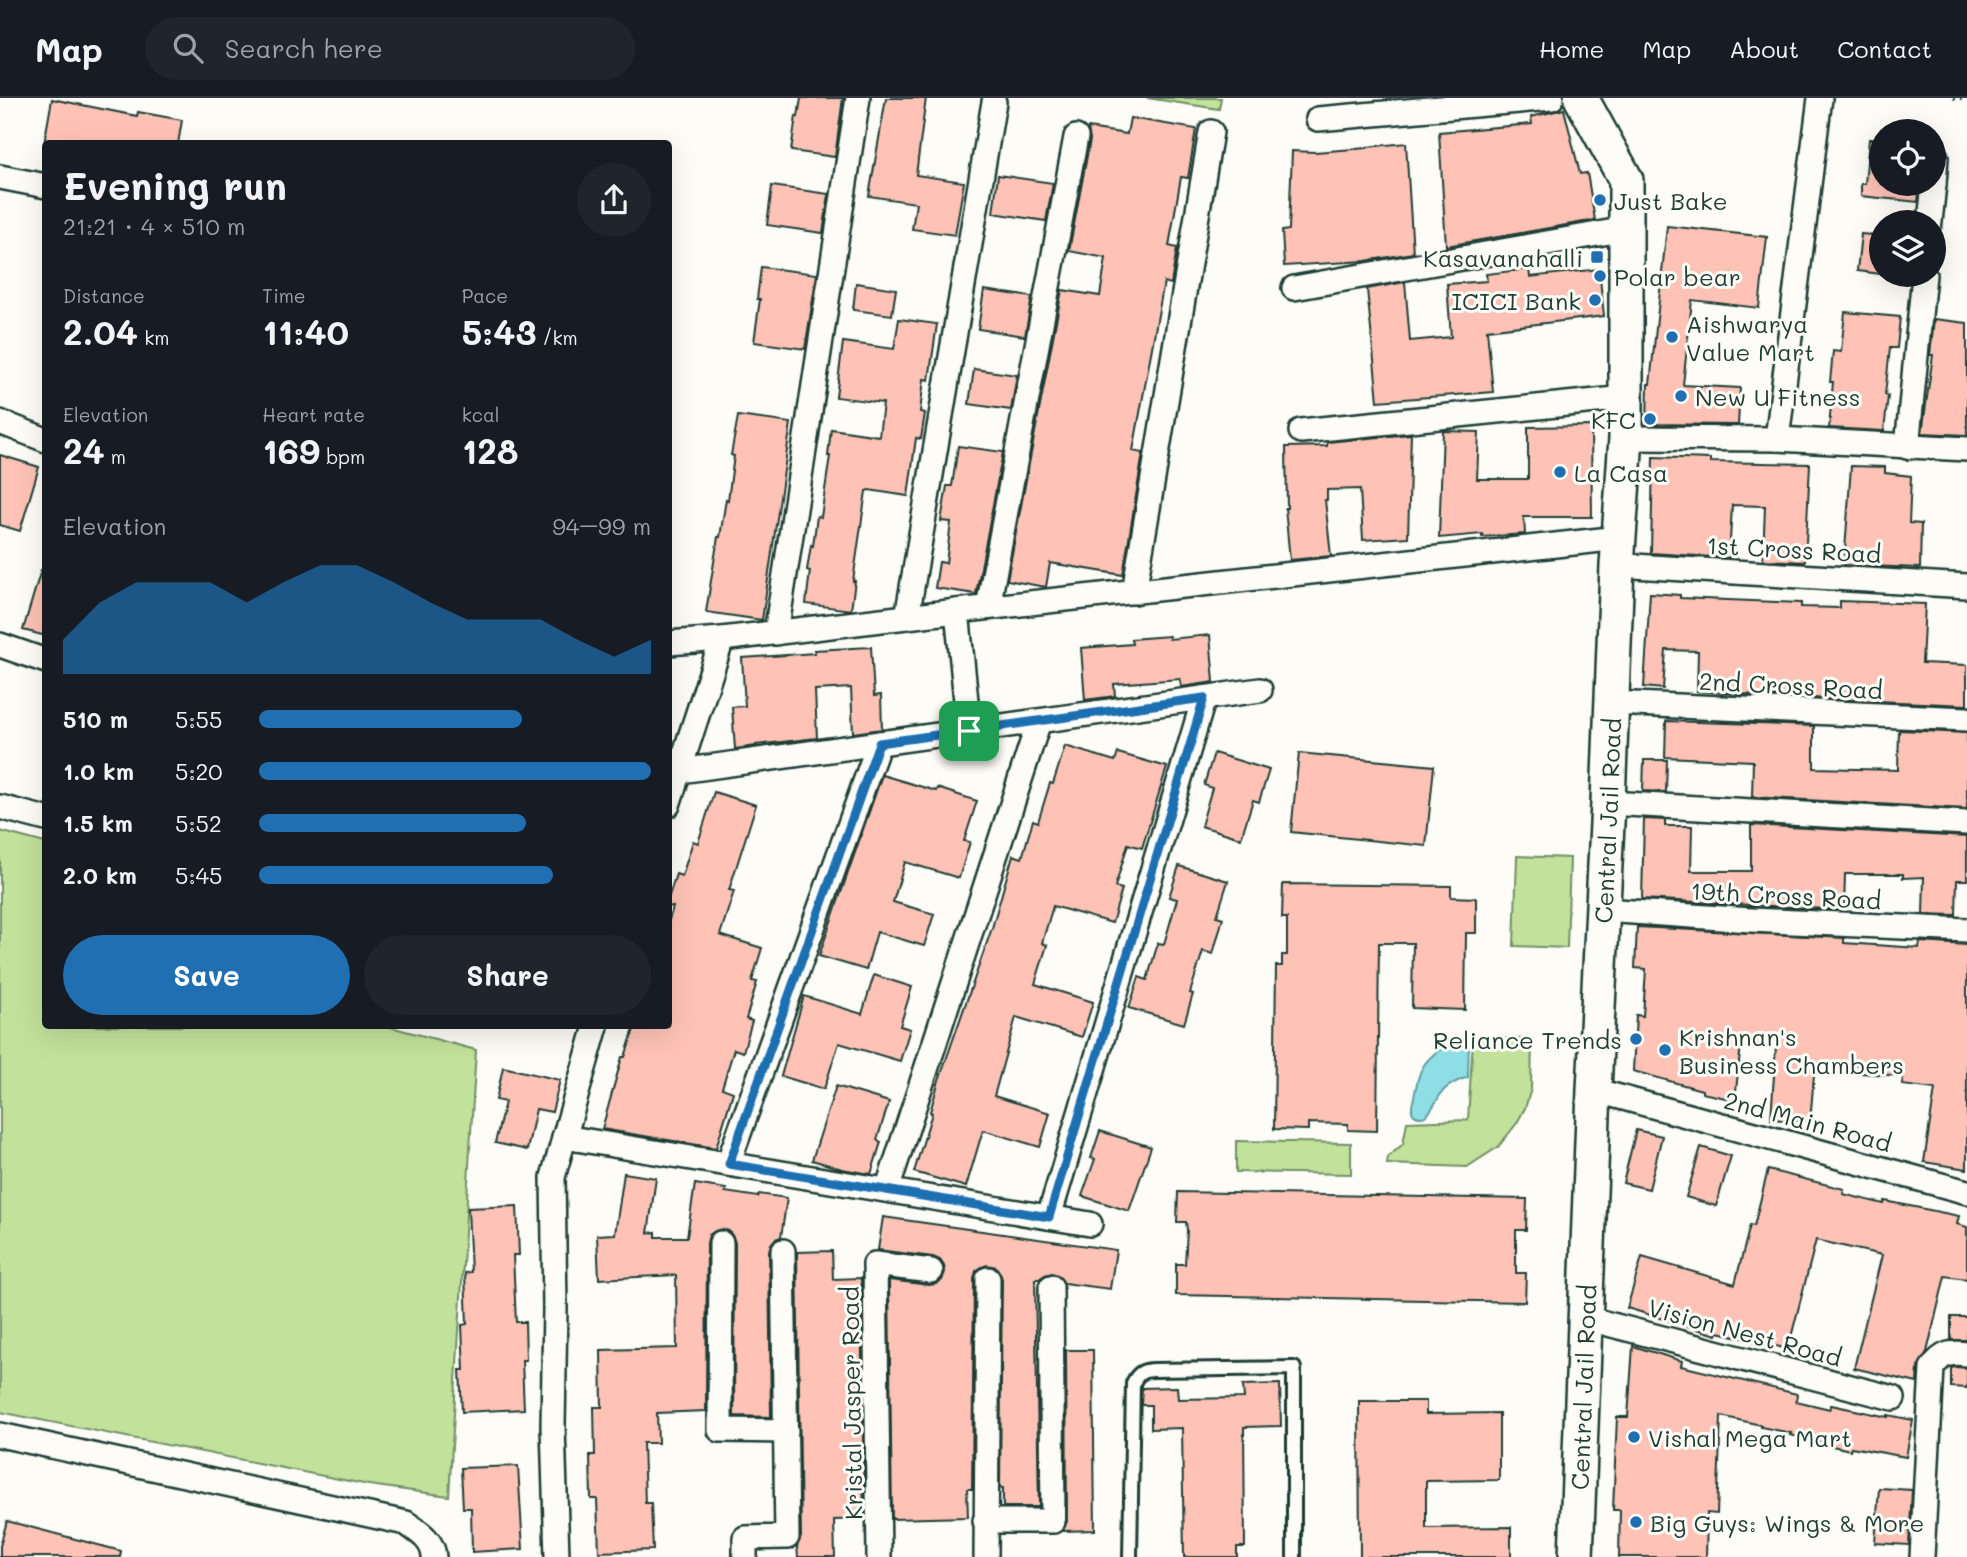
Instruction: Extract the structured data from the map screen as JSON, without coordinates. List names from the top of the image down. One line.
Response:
{"streets":{"main road":["Central Jail Road"],"street":["1st Cross Road","2nd Cross Road","19th Cross Road","2nd Main Road","Vision Nest Road","Kristal Jasper Road"]},"crossings":[["1st Cross Road","Central Jail Road"],["2nd Cross Road","Central Jail Road"],["Central Jail Road","19th Cross Road"],["Central Jail Road","2nd Main Road"],["Central Jail Road","Vision Nest Road"]],"places":{"other":["Just Bake","Polar bear","ICICI Bank","Aishwarya Value Mart","New U Fitness","KFC","La Casa","Reliance Trends","Krishnan's Business Chambers","Vishal Mega Mart","Big Guys: Wings & More"],"transit":["Kasavanahalli"]},"page":{"header":"Map","search":"Search here","nav":["Home","Map","About","Contact"],"heading":["Evening run","21:21 · 4 × 510 m"],"stats":[["Distance","2.04 km"],["Time","11:40"],["Pace","5:43 /km"],["Elevation","24 m"],["Heart rate","169 bpm"],["kcal","128"]],"chart":["Elevation","94–99 m"],"list":[{"name":"510 m","note":"5:55"},{"name":"1.0 km","note":"5:20"},{"name":"1.5 km","note":"5:52"},{"name":"2.0 km","note":"5:45"}],"buttons":["Save","Share"]}}
